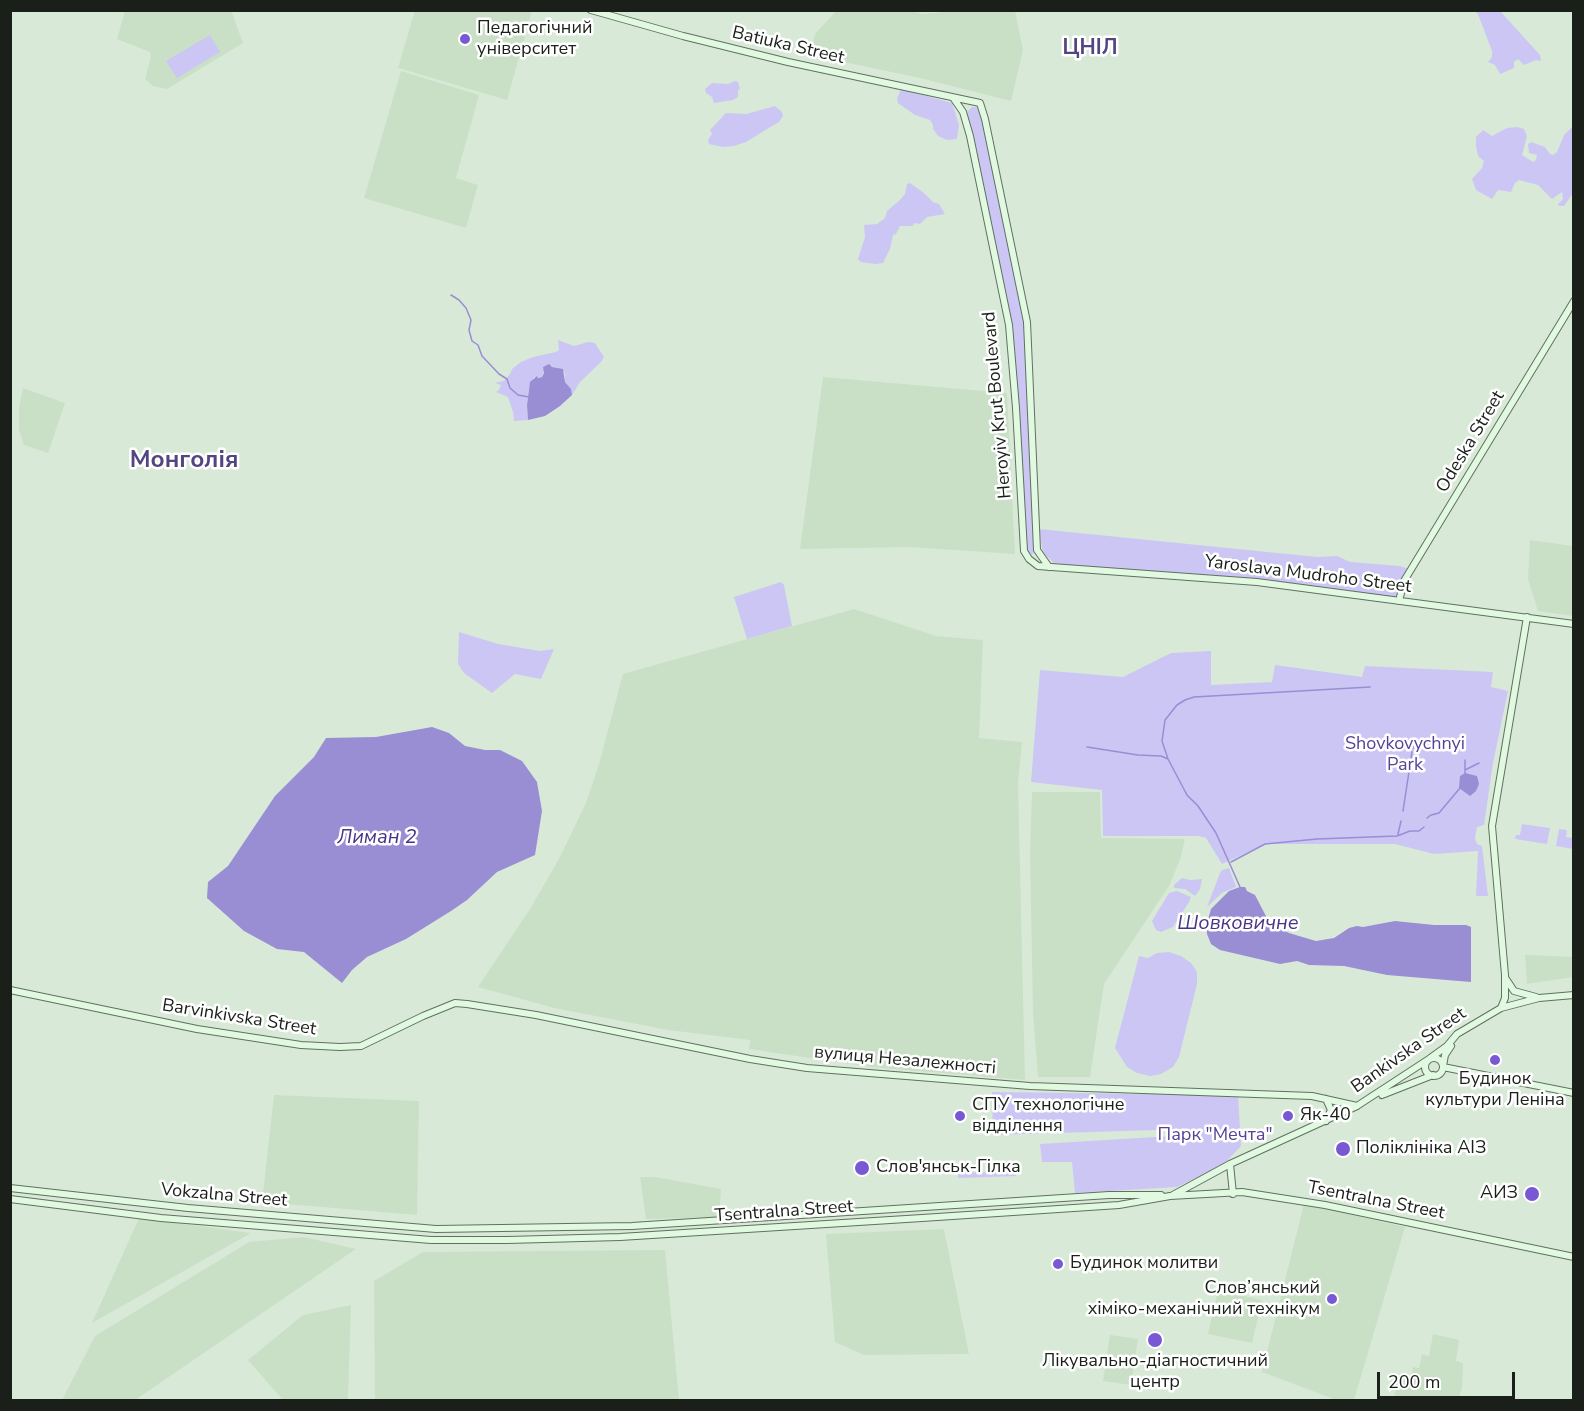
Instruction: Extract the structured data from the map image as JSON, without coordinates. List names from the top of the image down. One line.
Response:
{"streets":{"street":["Batiuka Street","Heroyiv Krut Boulevard","Odeska Street","Yaroslava Mudroho Street","Barvinkivska Street","Bankivska Street","вулиця Незалежності","Vokzalna Street","Tsentralna Street"]},"crossings":[["Batiuka Street","Heroyiv Krut Boulevard"],["Heroyiv Krut Boulevard","Yaroslava Mudroho Street"],["Odeska Street","Yaroslava Mudroho Street"],["Barvinkivska Street","вулиця Незалежності"],["Bankivska Street","вулиця Незалежності"],["Bankivska Street","Tsentralna Street"],["Vokzalna Street","Tsentralna Street"]],"districts":["ЦНІЛ","Монголія"],"water":["Лиман 2","Шовковичне"],"parks":["Shovkovychnyi Park","Парк \"Мечта\""],"places":["Педагогічний університет","Будинок культури Леніна","СПУ технологічне відділення","Як-40","Поліклініка АІЗ","Слов'янськ-Гілка","АИЗ","Будинок молитви","Слов’янський хіміко-механічний технікум","Лікувально-діагностичний центр"],"scale_bar":"200 m"}
